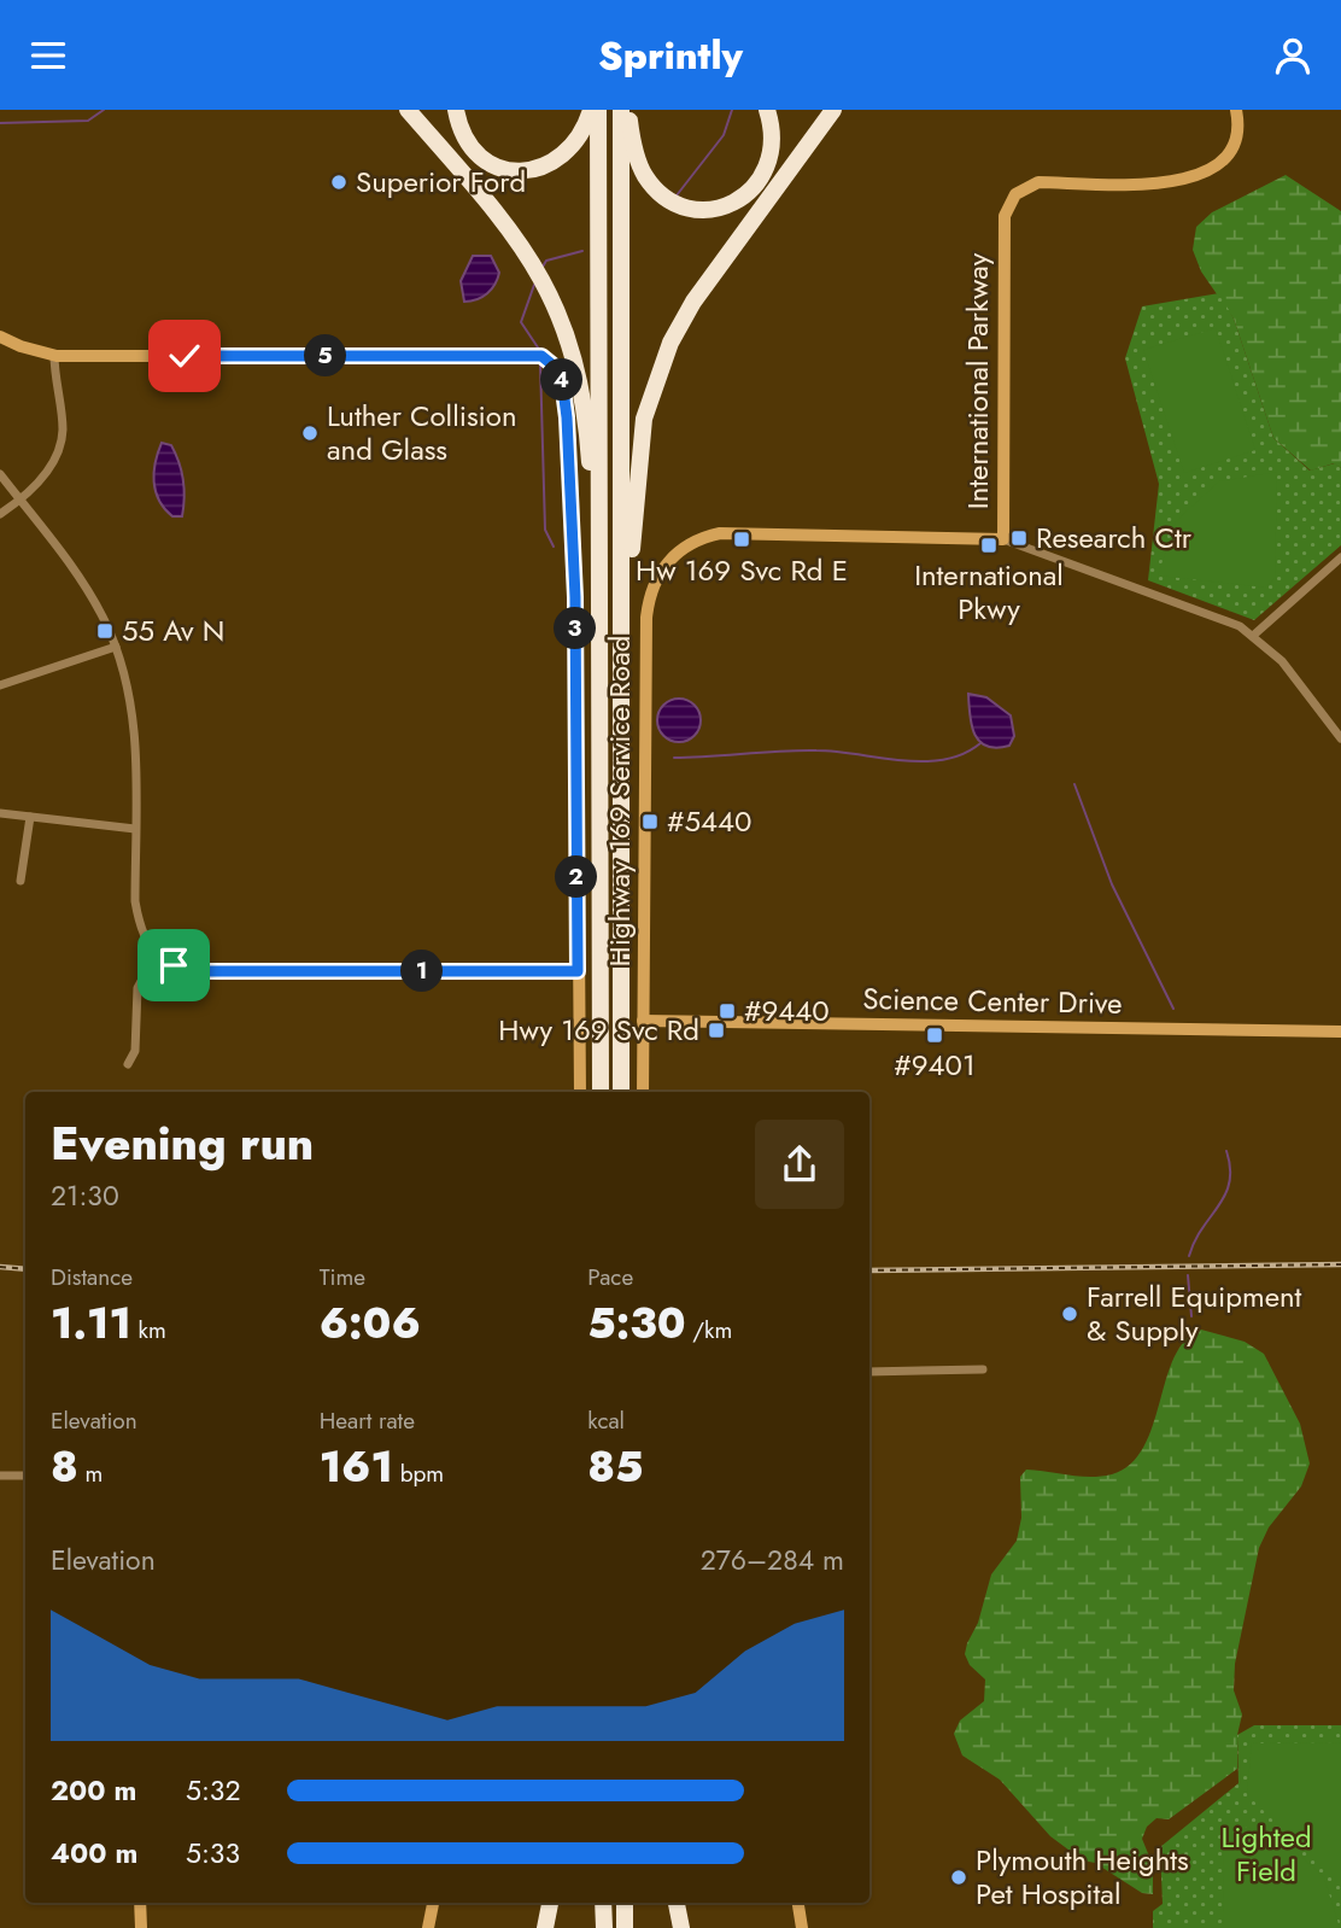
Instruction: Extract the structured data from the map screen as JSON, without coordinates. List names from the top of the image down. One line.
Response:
{"streets":{"street":["International Parkway","Highway 169 Service Road","Science Center Drive"]},"crossings":[["International Parkway","Highway 169 Service Road"],["Highway 169 Service Road","Science Center Drive"]],"parks":["Lighted Field"],"places":{"other":["Superior Ford","Luther Collision and Glass","Farrell Equipment & Supply","Plymouth Heights Pet Hospital"],"transit":["Research Ctr","Hw 169 Svc Rd E","International Pkwy","55 Av N","#5440","#9440","Hwy 169 Svc Rd","#9401"]},"page":{"header":"Sprintly","pins":["5","4","3","2","1"],"heading":["Evening run","21:30"],"stats":[["Distance","1.11 km"],["Time","6:06"],["Pace","5:30 /km"],["Elevation","8 m"],["Heart rate","161 bpm"],["kcal","85"]],"chart":["Elevation","276–284 m"],"list":[{"name":"200 m","note":"5:32"},{"name":"400 m","note":"5:33"}]}}
